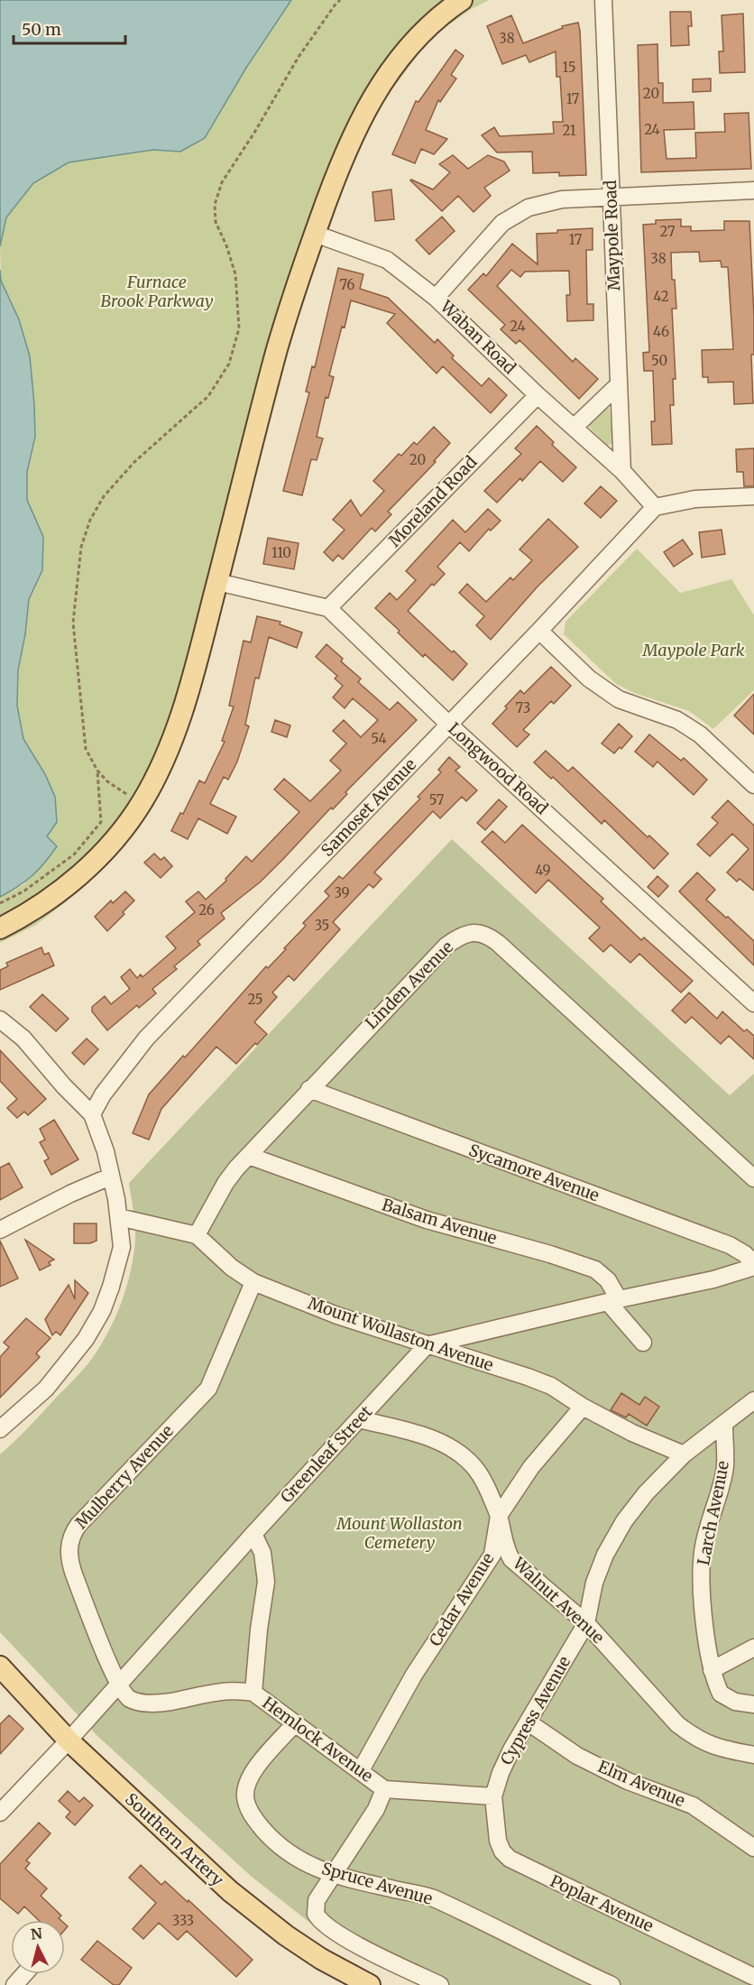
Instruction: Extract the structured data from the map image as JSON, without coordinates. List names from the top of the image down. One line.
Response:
{"streets":{"main road":["Southern Artery"],"street":["Maypole Road","Waban Road","Moreland Road","Longwood Road","Samoset Avenue","Linden Avenue","Sycamore Avenue","Balsam Avenue","Mount Wollaston Avenue","Greenleaf Street","Mulberry Avenue","Larch Avenue","Cedar Avenue","Walnut Avenue","Cypress Avenue","Hemlock Avenue","Elm Avenue","Spruce Avenue","Poplar Avenue"]},"crossings":[["Maypole Road","Waban Road"],["Waban Road","Moreland Road"],["Moreland Road","Longwood Road"],["Longwood Road","Samoset Avenue"],["Linden Avenue","Sycamore Avenue"],["Linden Avenue","Balsam Avenue"],["Linden Avenue","Mount Wollaston Avenue"],["Mount Wollaston Avenue","Greenleaf Street"],["Mount Wollaston Avenue","Mulberry Avenue"],["Mount Wollaston Avenue","Cedar Avenue"],["Mount Wollaston Avenue","Cypress Avenue"],["Greenleaf Street","Mulberry Avenue"],["Greenleaf Street","Walnut Avenue"],["Greenleaf Street","Hemlock Avenue"],["Greenleaf Street","Southern Artery"],["Mulberry Avenue","Hemlock Avenue"],["Larch Avenue","Cypress Avenue"],["Cedar Avenue","Walnut Avenue"],["Cedar Avenue","Hemlock Avenue"],["Cedar Avenue","Spruce Avenue"],["Walnut Avenue","Cypress Avenue"],["Cypress Avenue","Hemlock Avenue"],["Cypress Avenue","Elm Avenue"],["Cypress Avenue","Poplar Avenue"],["Hemlock Avenue","Spruce Avenue"],["Hemlock Avenue","Poplar Avenue"]],"parks":["Furnace Brook Parkway","Maypole Park","Mount Wollaston Cemetery"],"house_numbers":["38","15","20","17","24","21","27","17","38","76","42","24","46","50","20","110","73","54","57","49","39","26","35","25","333"],"scale_bar":"50 m","north":"top"}
